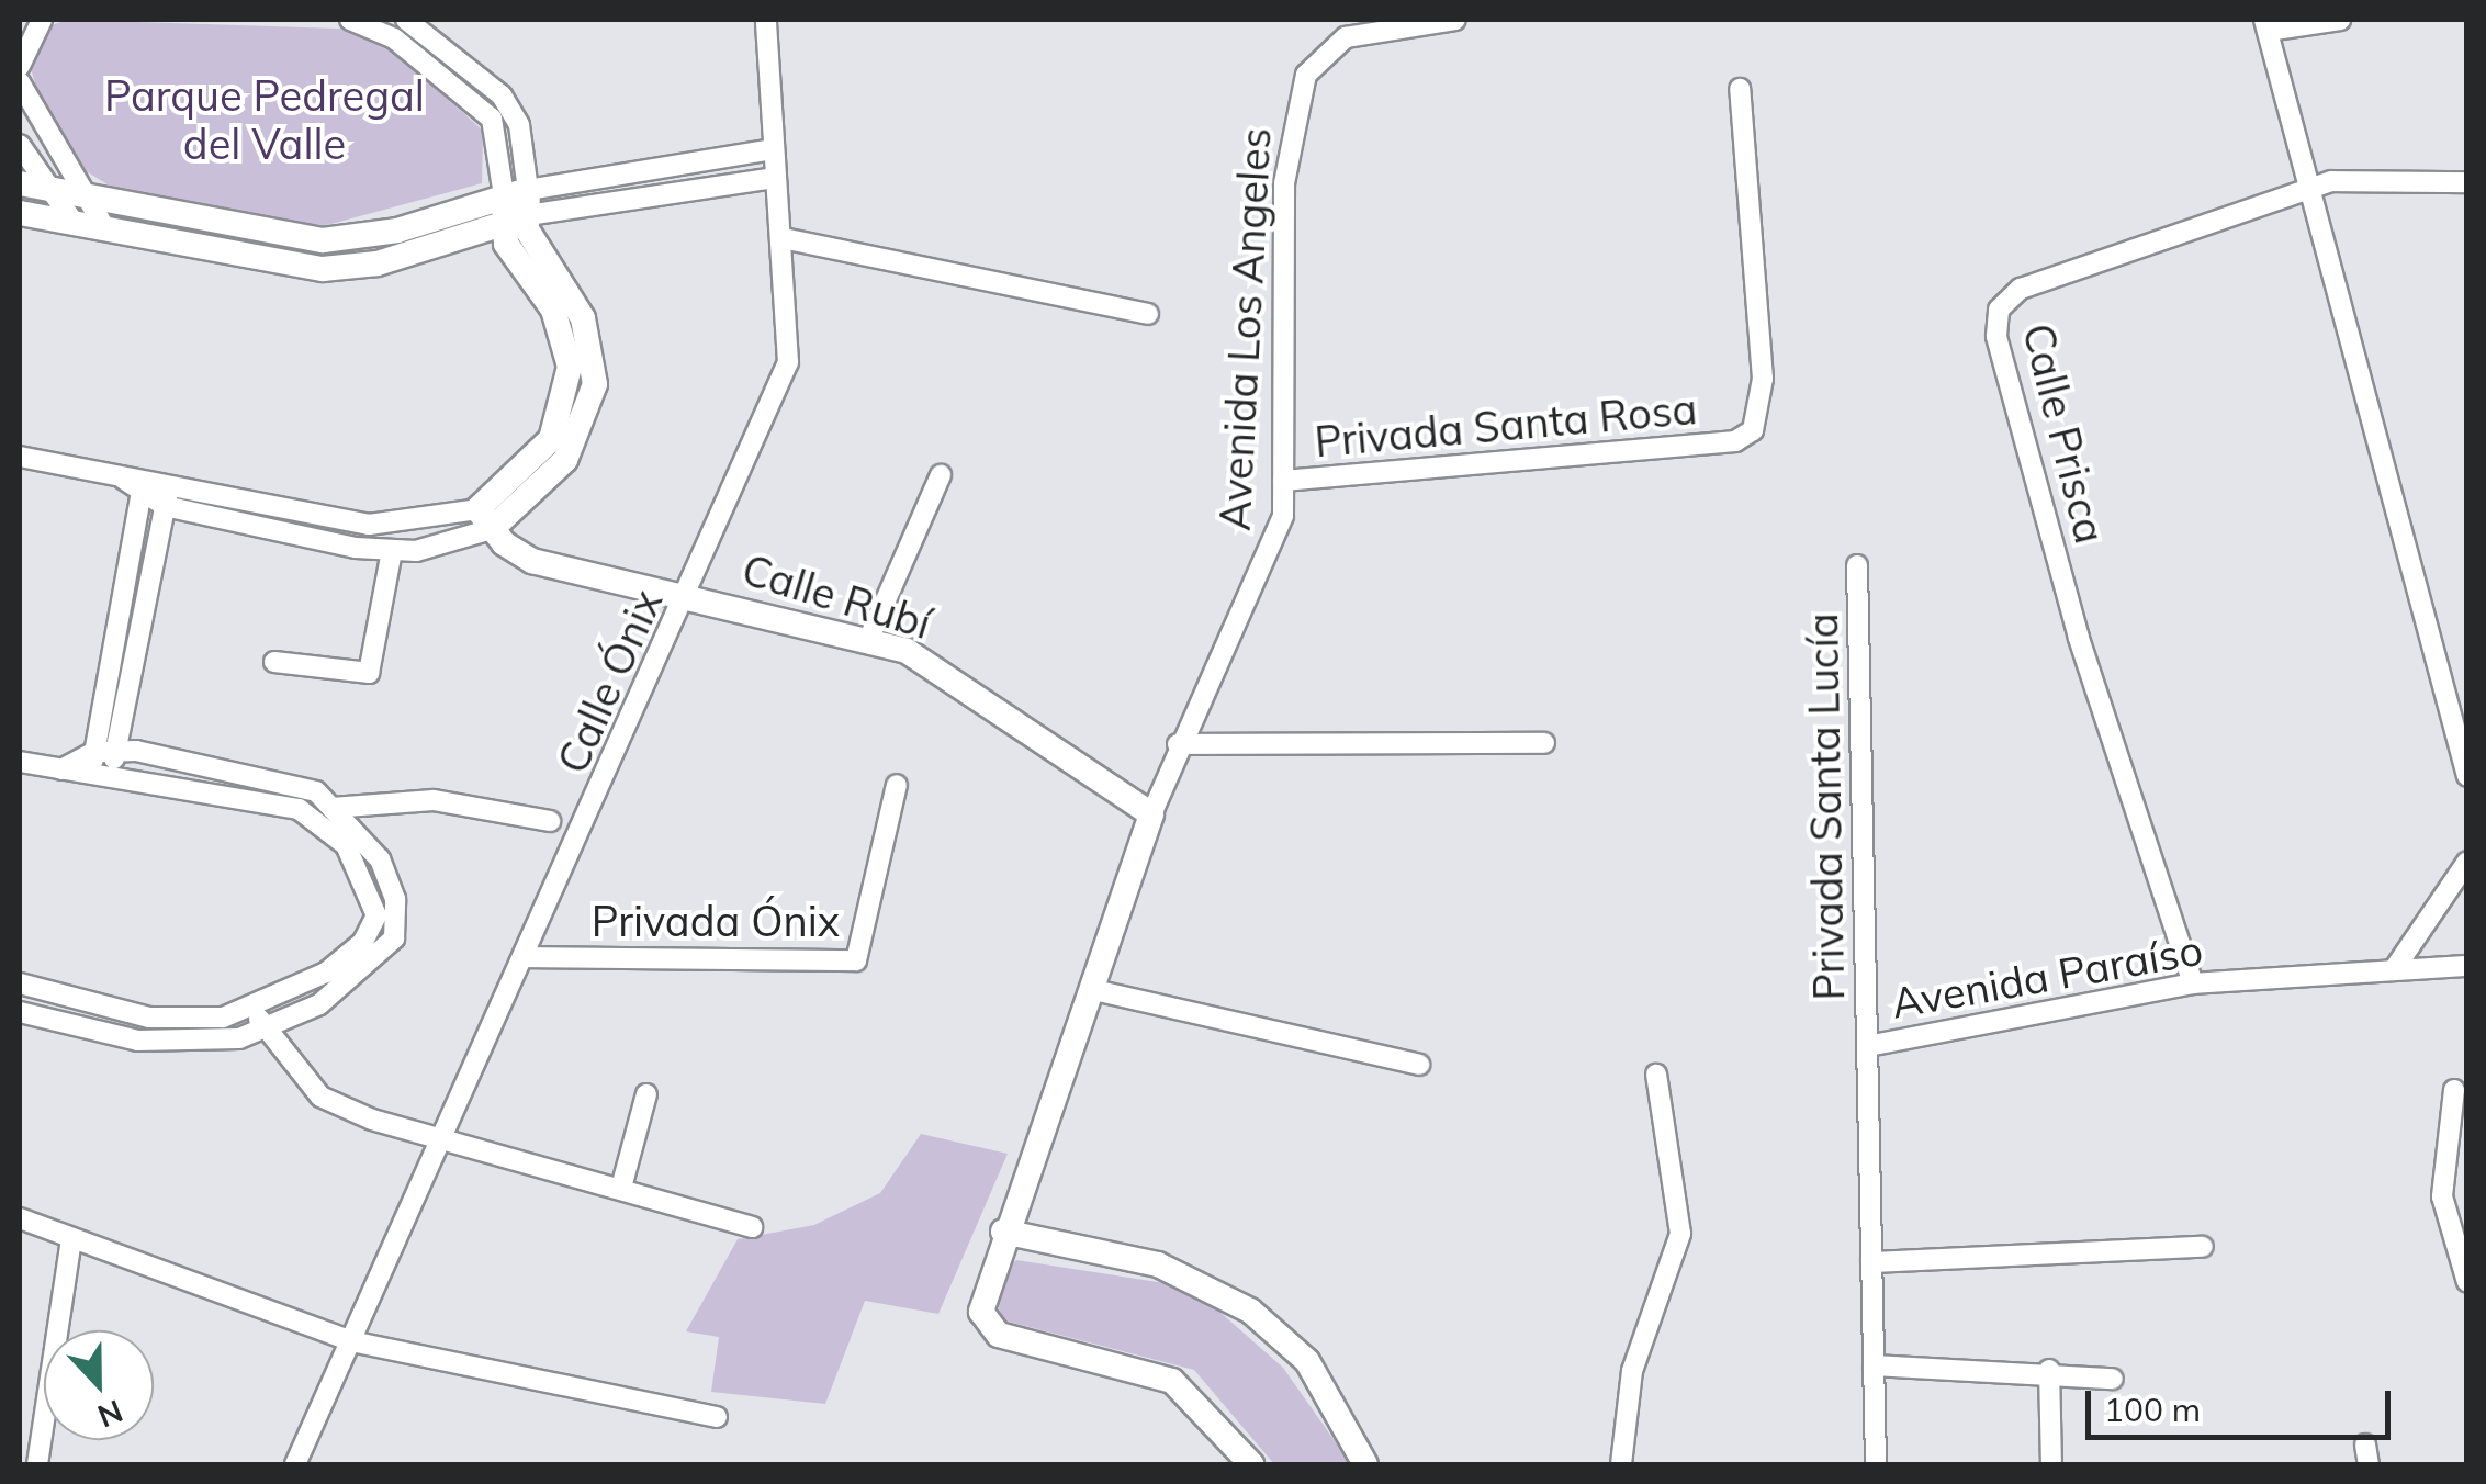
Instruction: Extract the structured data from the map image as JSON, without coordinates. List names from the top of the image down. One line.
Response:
{"streets":{"street":["Avenida Los Angeles","Privada Santa Rosa","Calle Prisca","Calle Rubí","Calle Ónix","Privada Santa Lucía","Privada Ónix","Avenida Paraíso"]},"crossings":[["Avenida Los Angeles","Privada Santa Rosa"],["Avenida Los Angeles","Calle Rubí"],["Calle Prisca","Avenida Paraíso"],["Calle Rubí","Calle Ónix"],["Calle Ónix","Privada Ónix"],["Privada Santa Lucía","Avenida Paraíso"]],"parks":["Parque Pedregal del Valle"],"scale_bar":"100 m","north":"bottom"}
